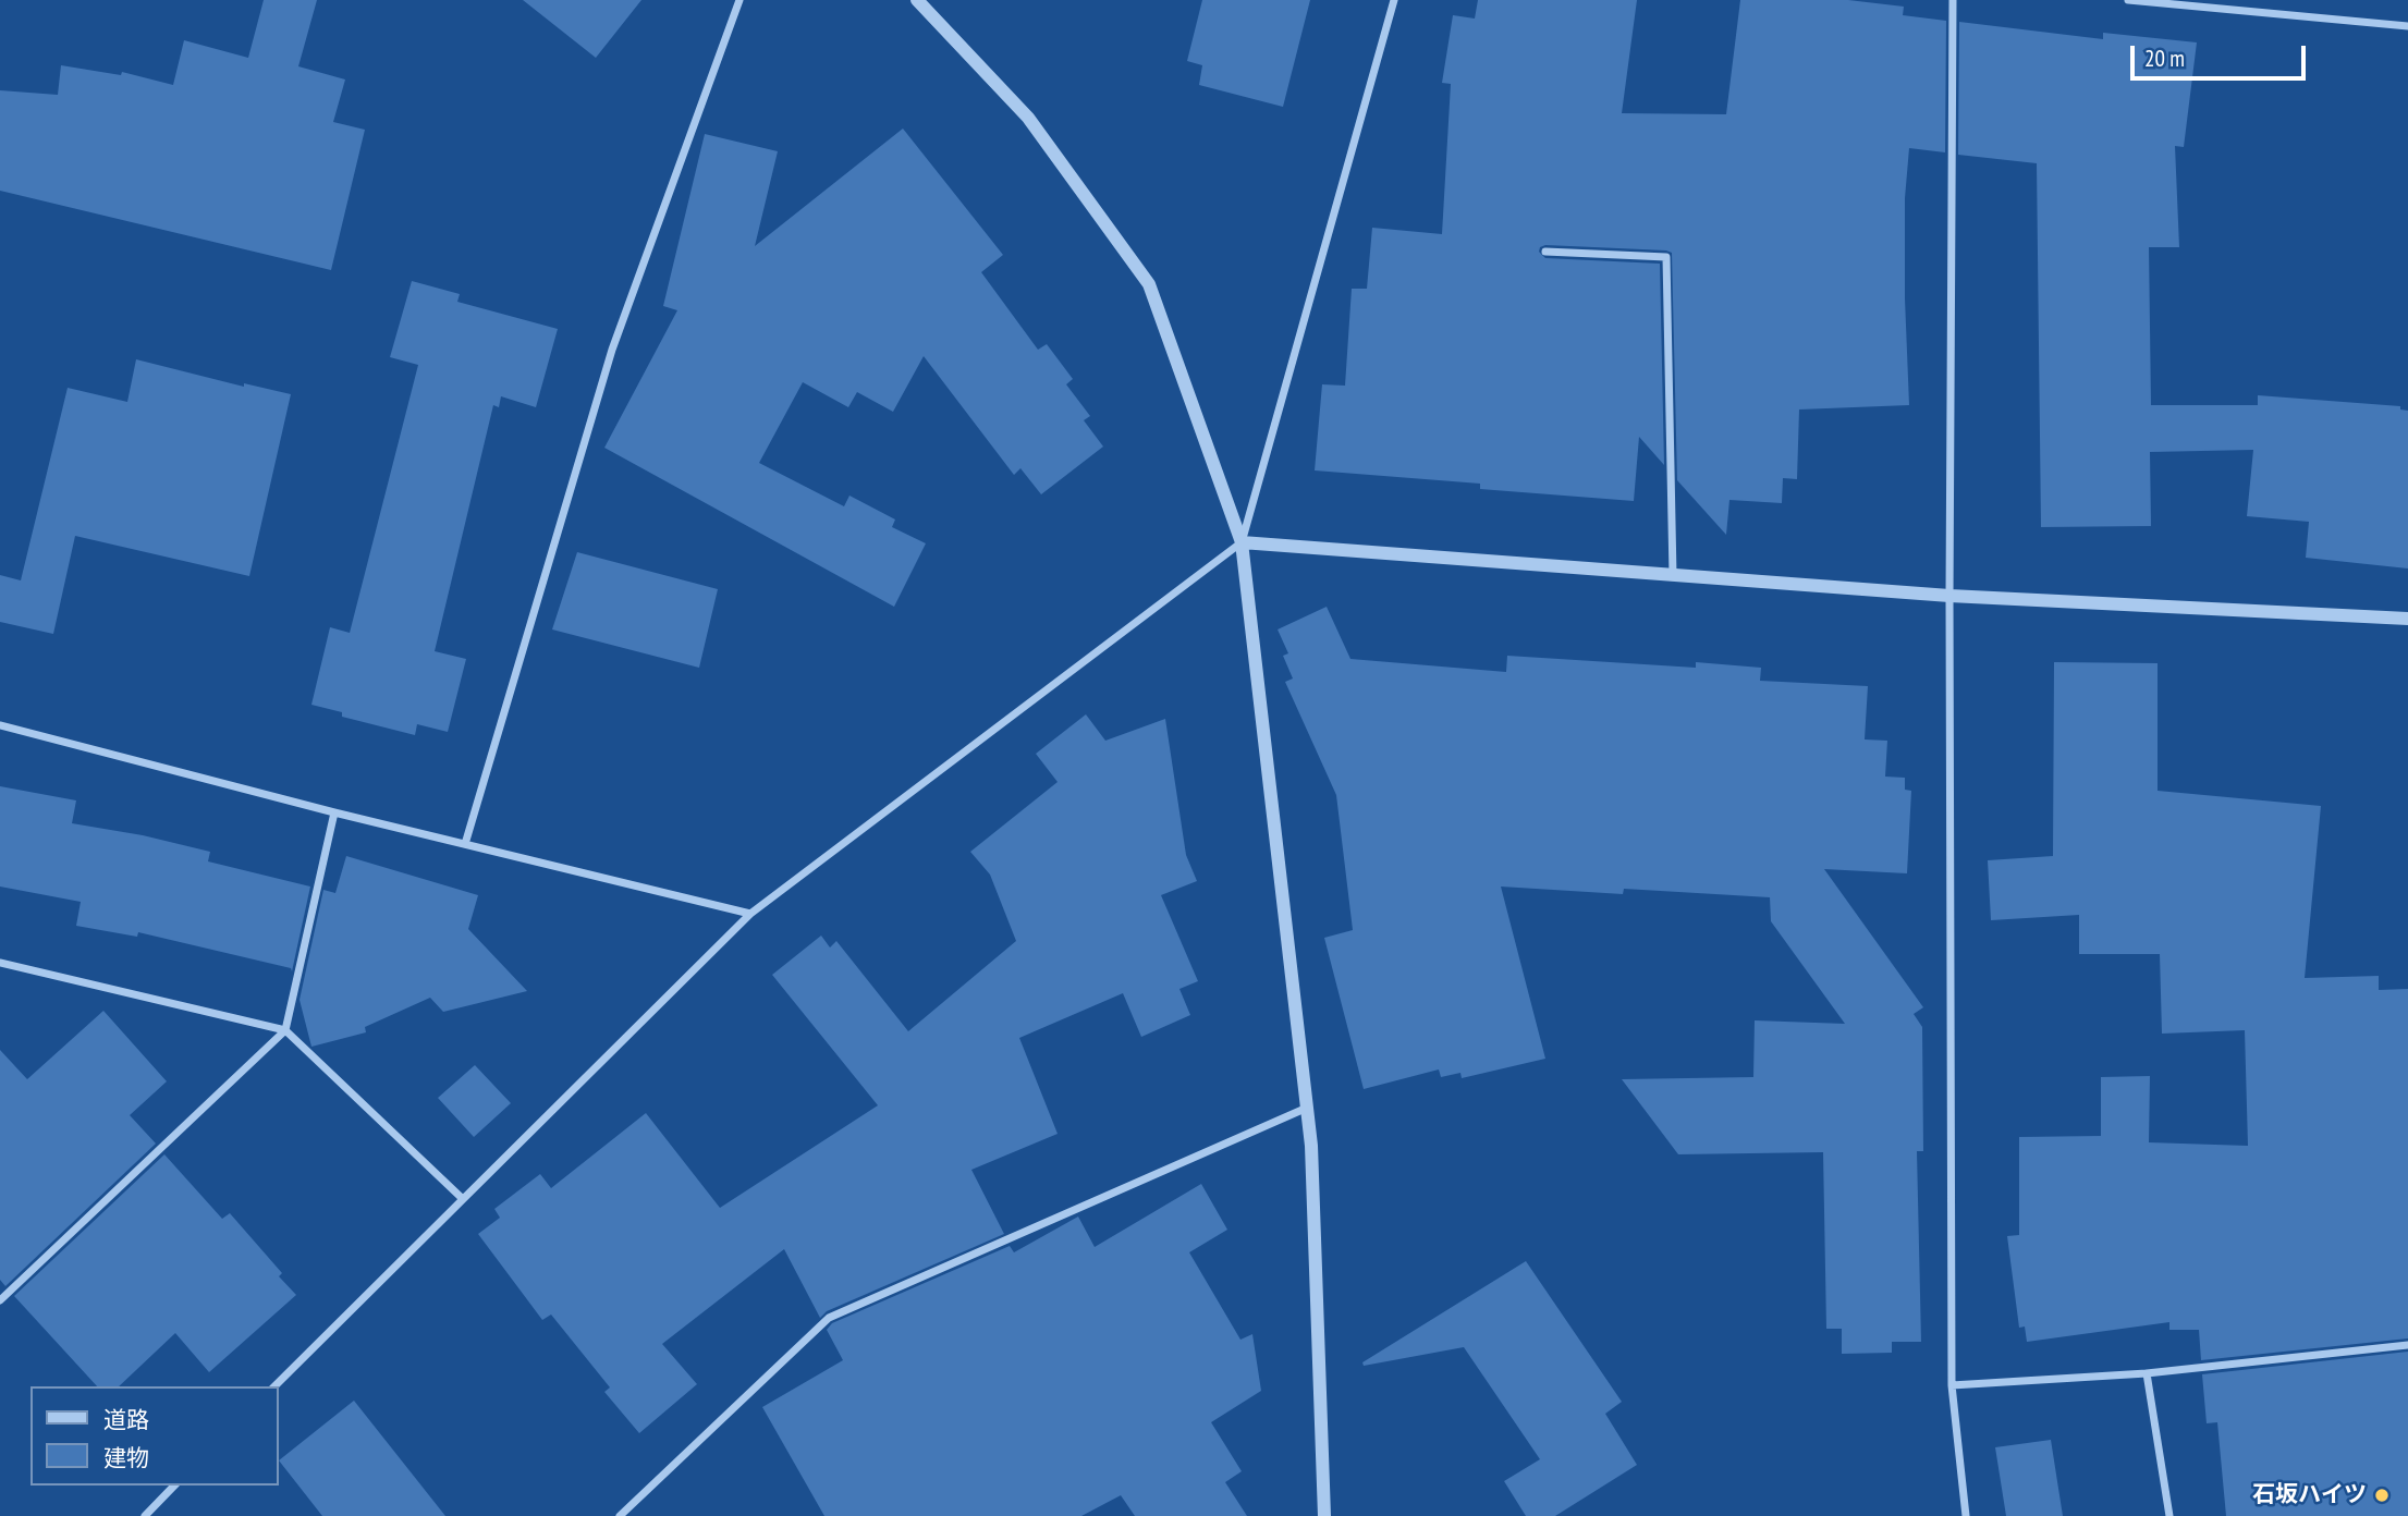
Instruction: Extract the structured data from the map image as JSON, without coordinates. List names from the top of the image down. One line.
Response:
{"places":["石坂ハイツ"],"legend":["道路","建物"],"scale_bar":"20 m"}
